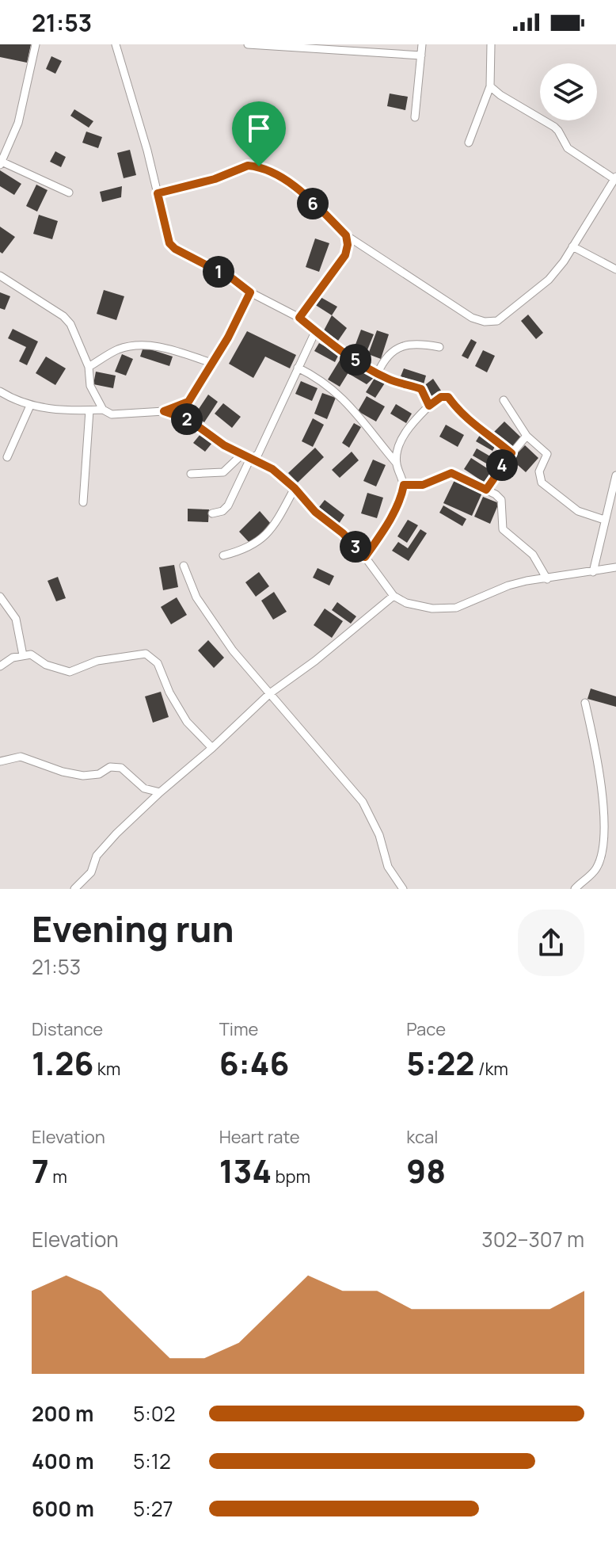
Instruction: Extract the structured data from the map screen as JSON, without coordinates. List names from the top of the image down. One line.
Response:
{"page":{"status":"21:53","pins":["6","1","5","2","4","3"],"heading":["Evening run","21:53"],"stats":[["Distance","1.26 km"],["Time","6:46"],["Pace","5:22 /km"],["Elevation","7 m"],["Heart rate","134 bpm"],["kcal","98"]],"chart":["Elevation","302–307 m"],"list":[{"name":"200 m","note":"5:02"},{"name":"400 m","note":"5:12"},{"name":"600 m","note":"5:27"}]}}
